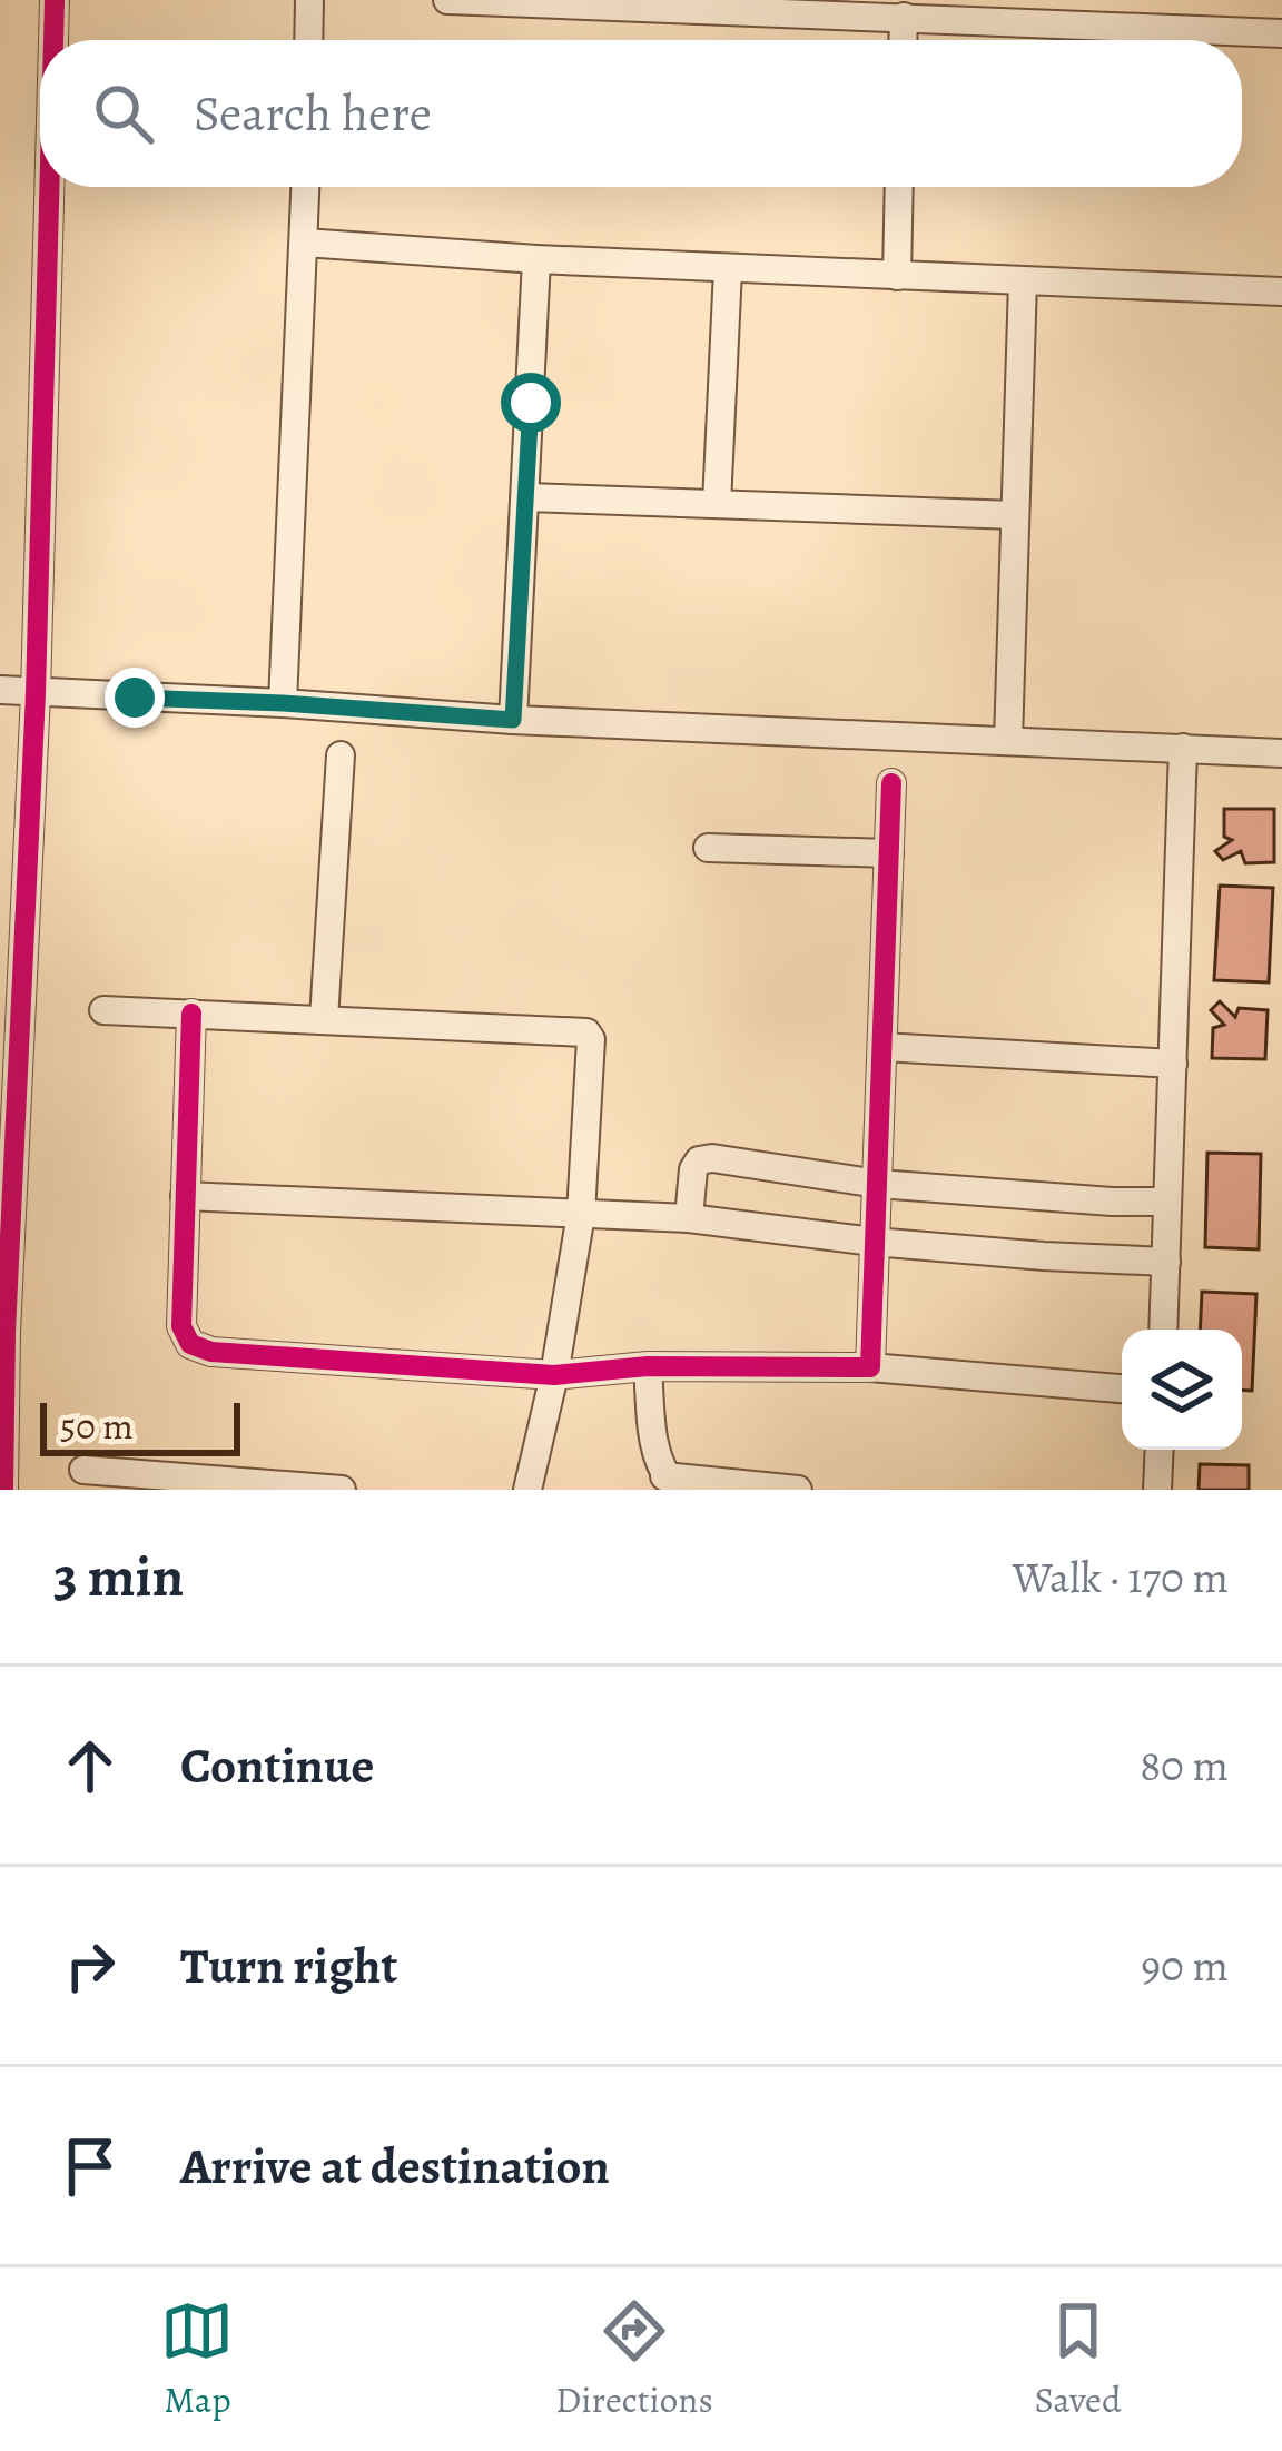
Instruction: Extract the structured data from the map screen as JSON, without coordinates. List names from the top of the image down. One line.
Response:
{"scale_bar":"50 m","page":{"search":"Search here","scale":"50 m","heading":["3 min","Walk · 170 m"],"list":[["Continue","80 m"],["Turn right","90 m"],"Arrive at destination"],"nav":["Map","Directions","Saved"]}}
